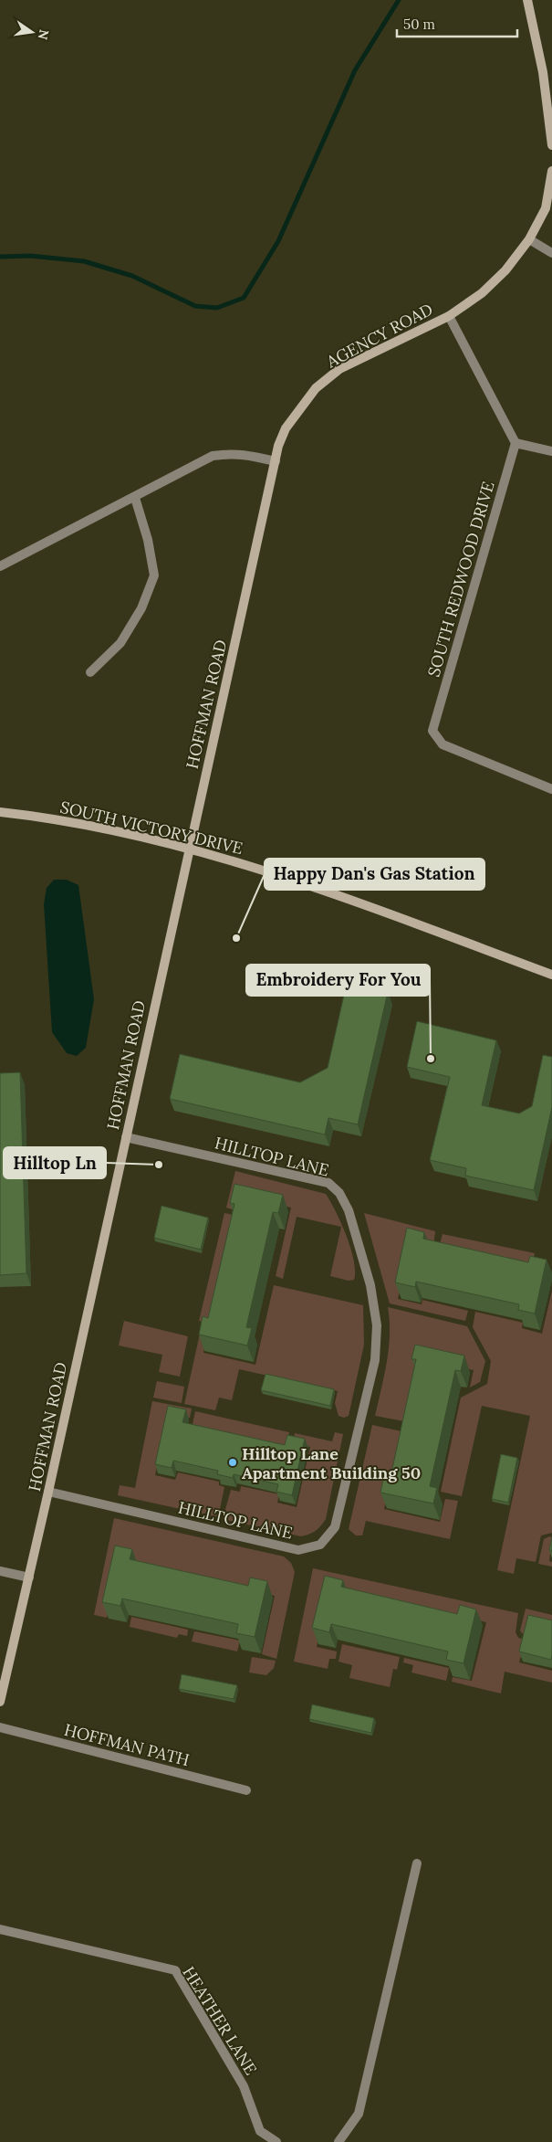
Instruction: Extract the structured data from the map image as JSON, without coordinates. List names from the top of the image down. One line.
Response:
{"streets":{"main road":["AGENCY ROAD","HOFFMAN ROAD","SOUTH VICTORY DRIVE"],"street":["SOUTH REDWOOD DRIVE","HILLTOP LANE","HOFFMAN PATH","HEATHER LANE"]},"crossings":[["AGENCY ROAD","HOFFMAN ROAD"],["HOFFMAN ROAD","SOUTH VICTORY DRIVE"],["HOFFMAN ROAD","HILLTOP LANE"]],"places":["Happy Dan's Gas Station","Embroidery For You","Hilltop Ln","Hilltop Lane Apartment Building 50"],"scale_bar":"50 m","north":"right"}
